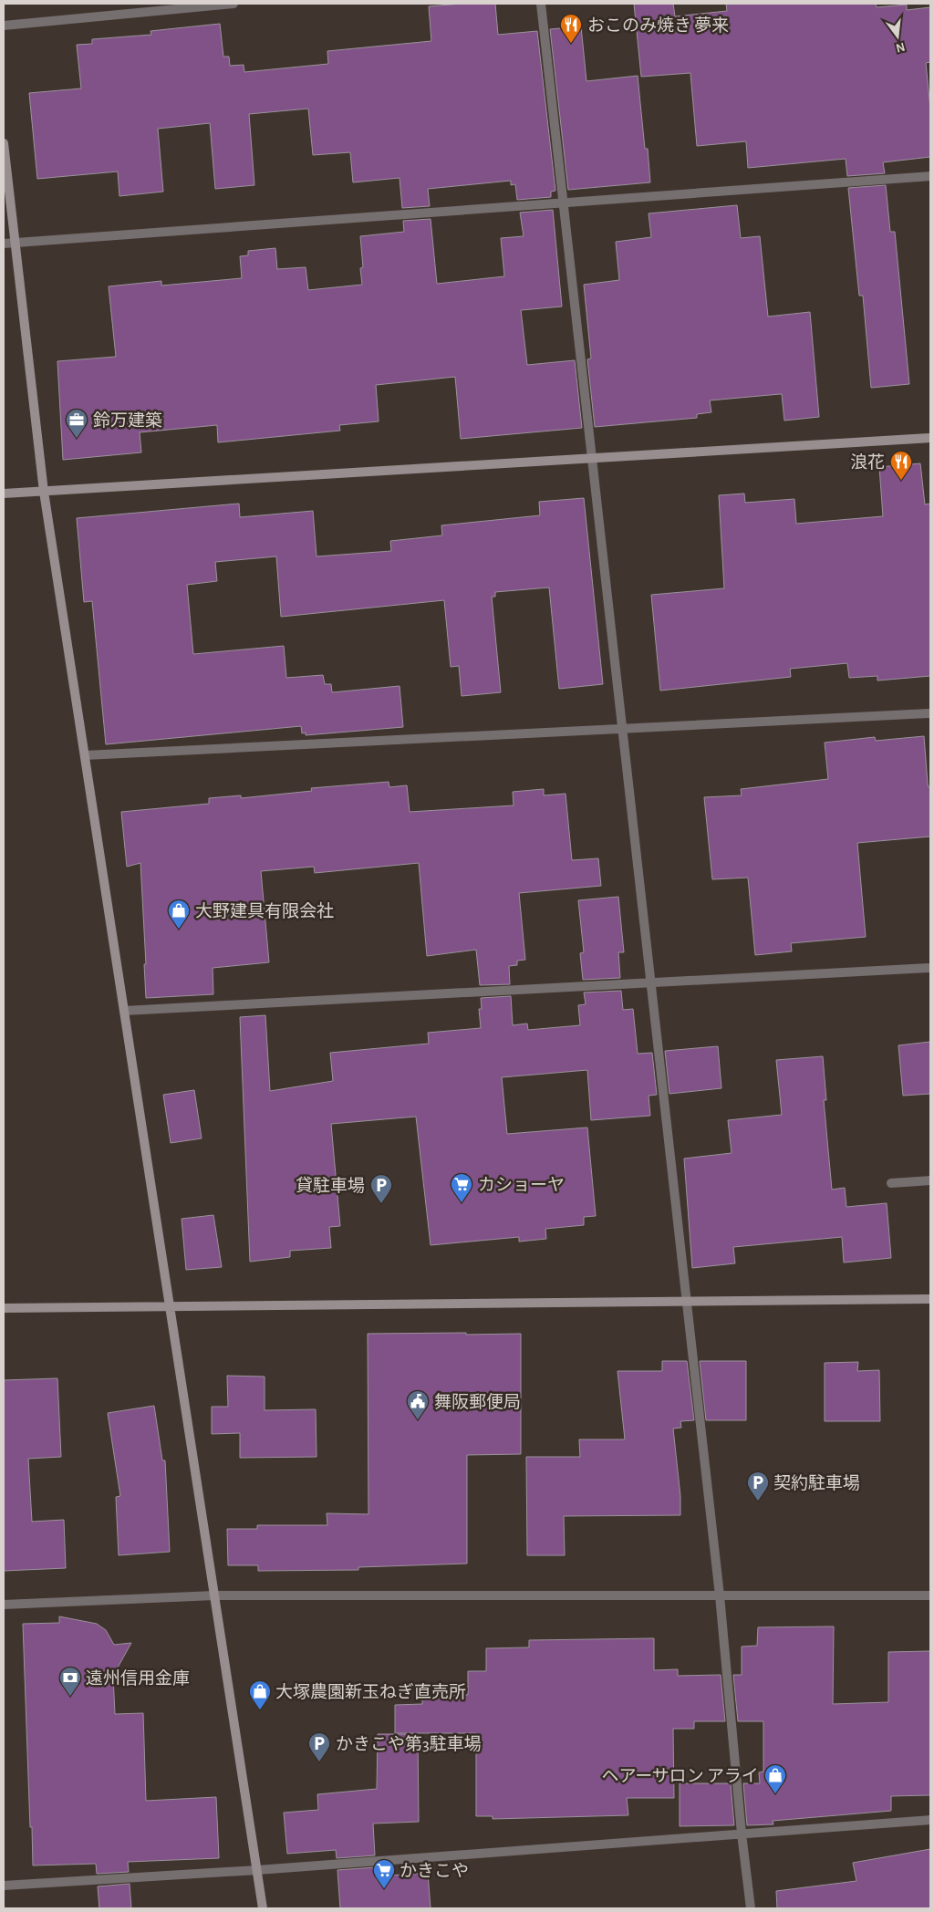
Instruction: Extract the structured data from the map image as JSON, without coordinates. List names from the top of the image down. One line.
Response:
{"places":{"restaurant":["おこのみ焼き 夢来","浪花"],"office":["鈴万建築"],"shop":["大野建具有限会社","大塚農園新玉ねぎ直売所","ヘアーサロン アライ"],"supermarket":["カショーヤ","かきこや"],"parking":["貸駐車場","契約駐車場","かきこや第3駐車場"],"public building":["舞阪郵便局"],"bank":["遠州信用金庫"]},"north":"bottom"}
